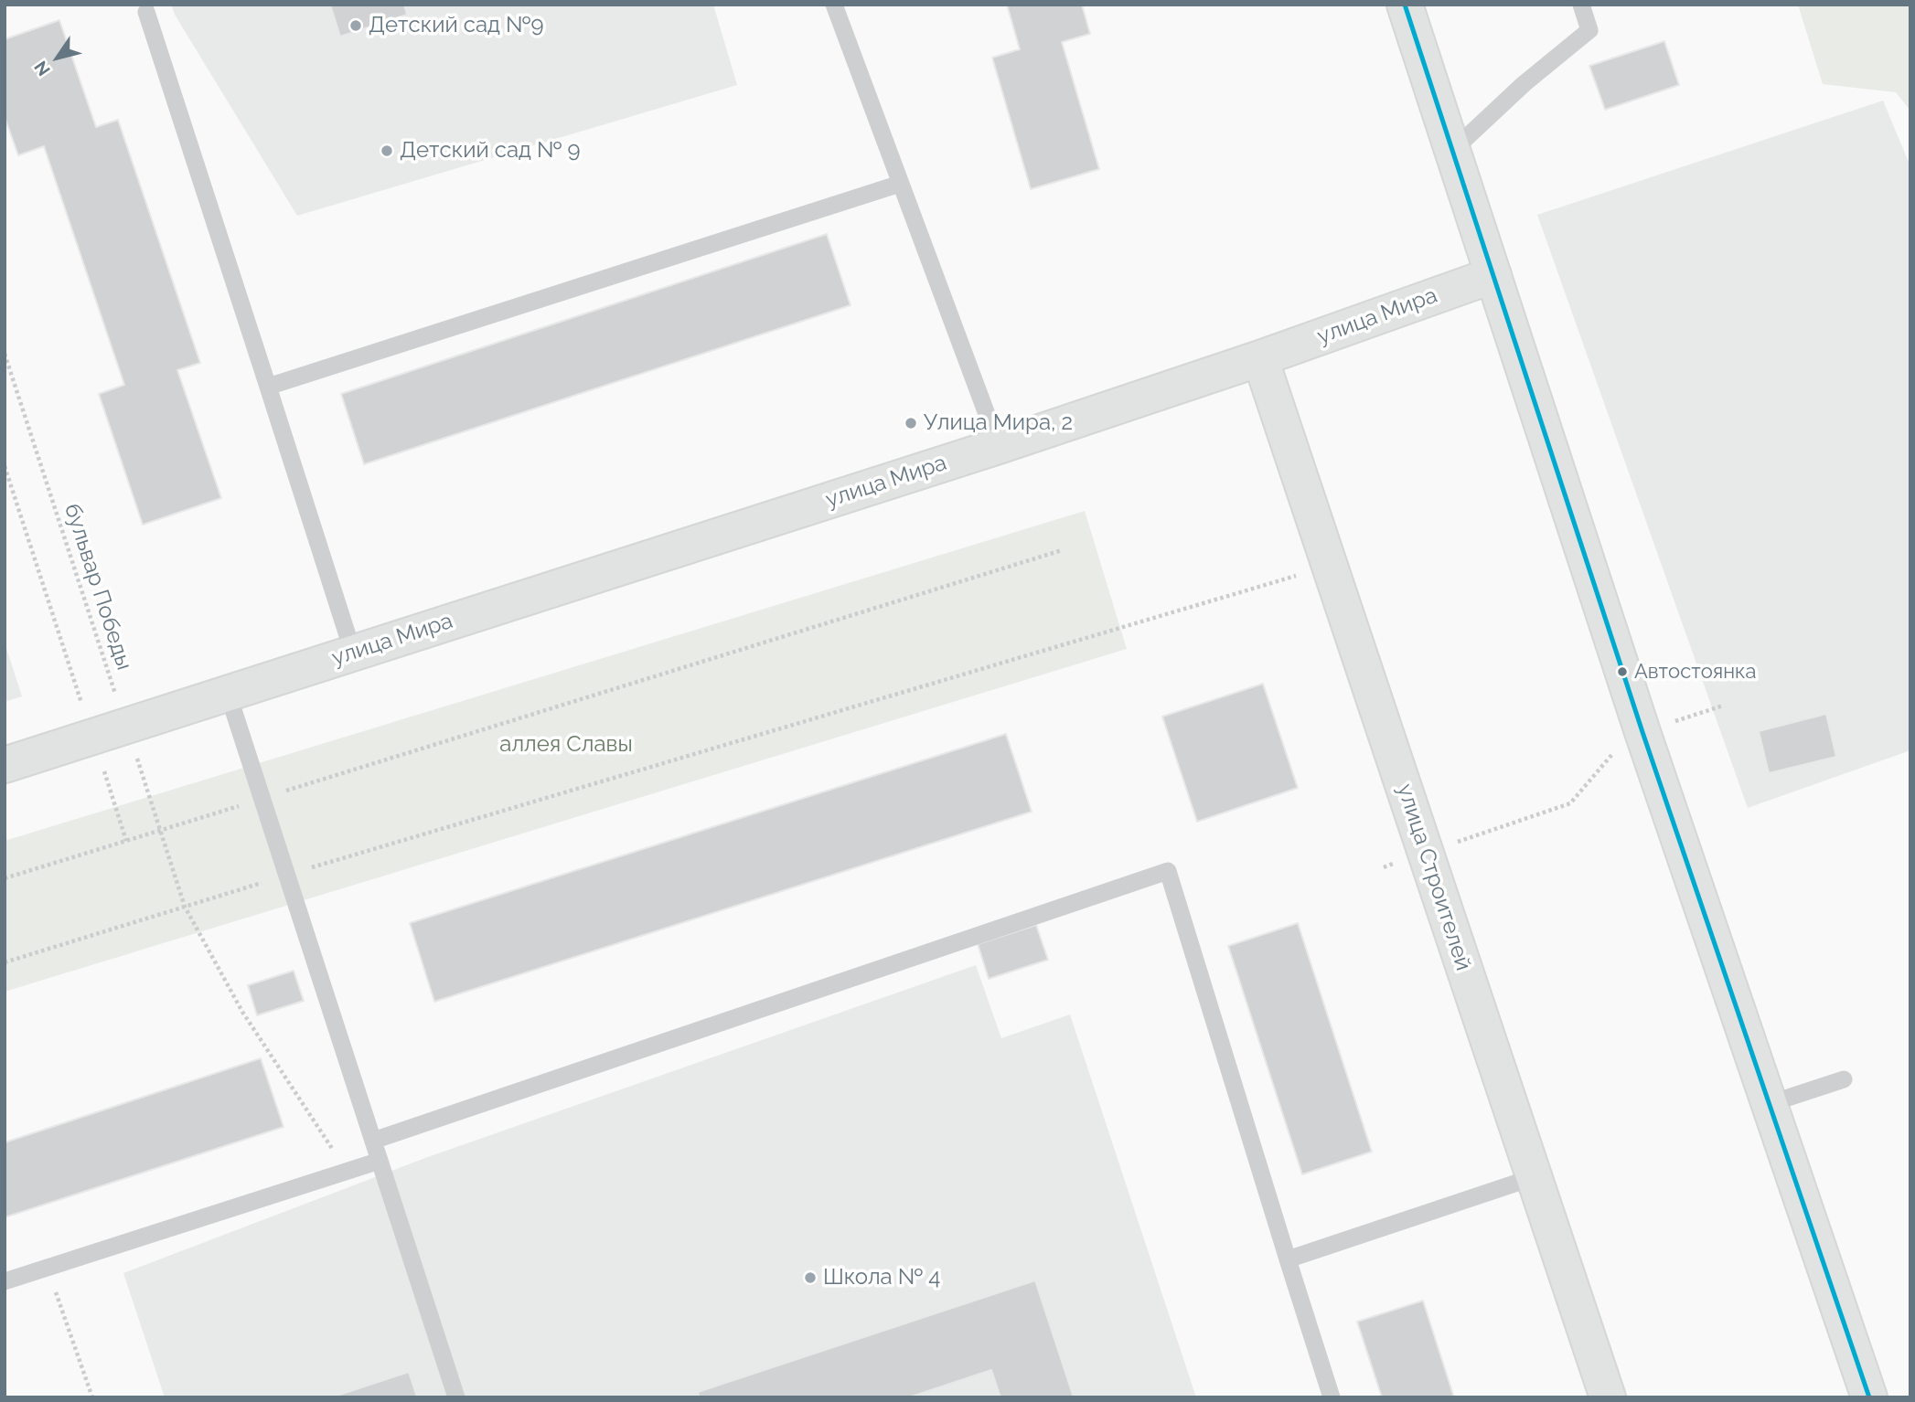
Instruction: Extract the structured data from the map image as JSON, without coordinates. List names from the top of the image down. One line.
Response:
{"streets":{"main road":["улица Мира","улица Строителей"],"path":["бульвар Победы"]},"crossings":[["улица Мира","бульвар Победы"],["улица Мира","улица Строителей"]],"parks":["аллея Славы"],"places":["Детский сад №9","Детский сад № 9","Улица Мира, 2","Автостоянка","Школа № 4"],"north":"bottom left"}
